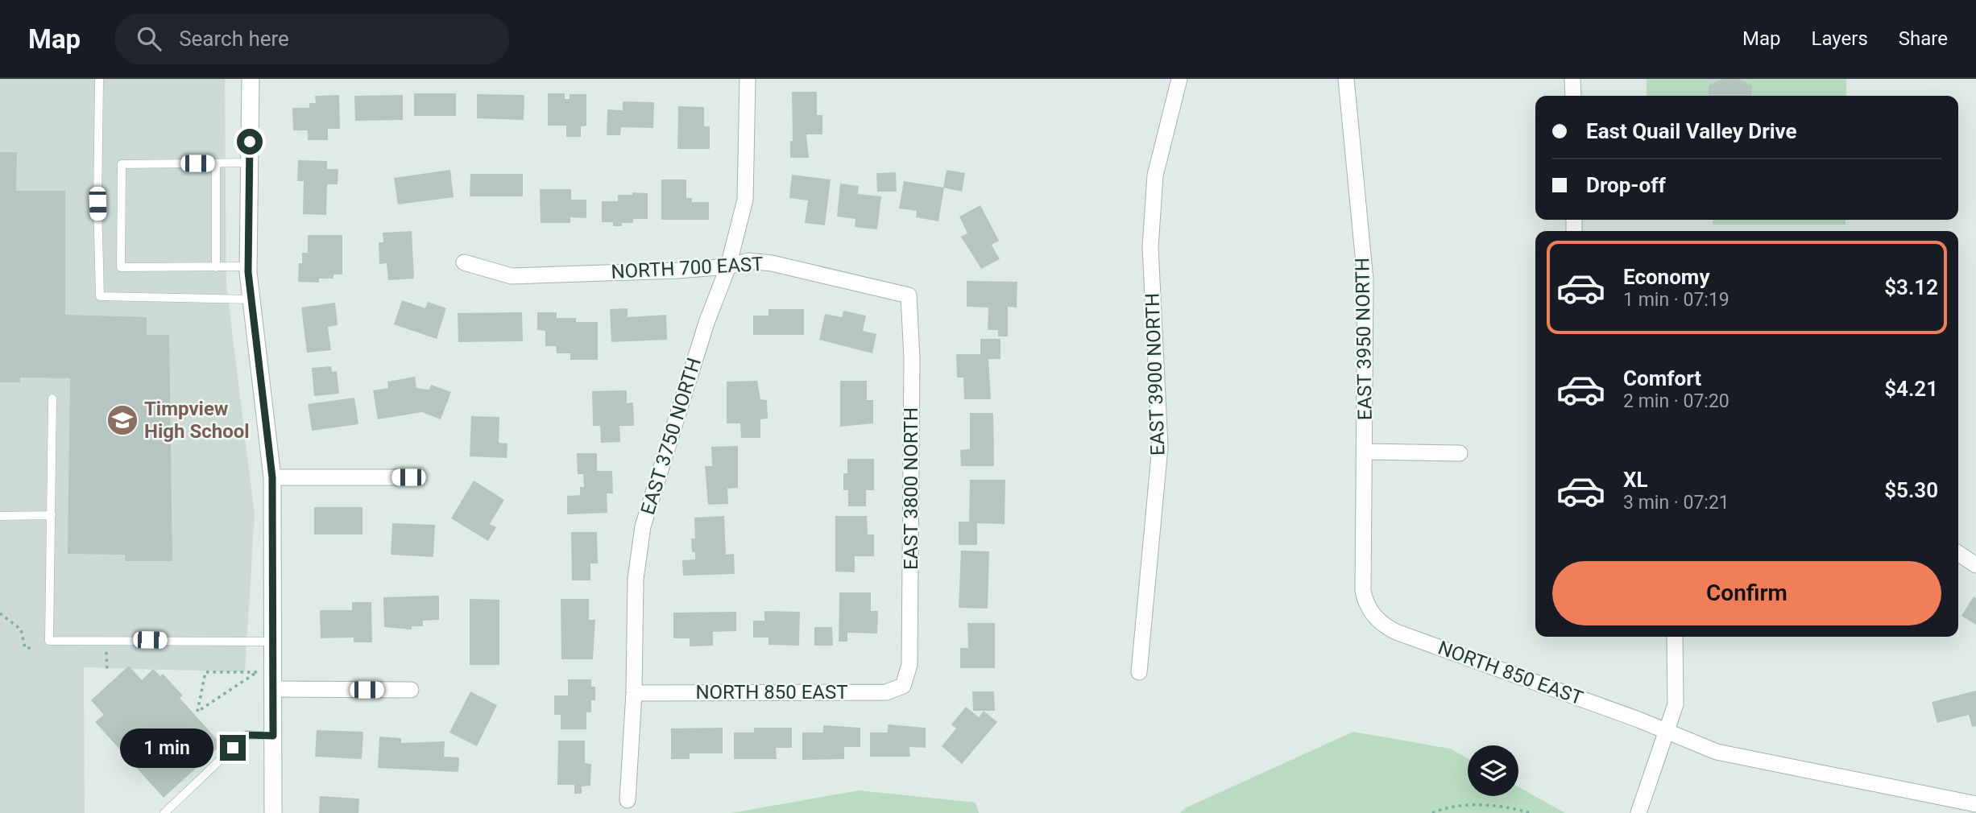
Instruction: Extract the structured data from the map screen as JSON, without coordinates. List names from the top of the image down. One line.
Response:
{"streets":{"street":["NORTH 700 EAST","EAST 3950 NORTH","EAST 3900 NORTH","EAST 3750 NORTH","EAST 3800 NORTH","NORTH 850 EAST"]},"crossings":[["NORTH 700 EAST","EAST 3750 NORTH"],["NORTH 700 EAST","EAST 3800 NORTH"],["EAST 3950 NORTH","NORTH 850 EAST"],["EAST 3750 NORTH","NORTH 850 EAST"],["EAST 3800 NORTH","NORTH 850 EAST"]],"places":{"school or university":["Timpview High School"]},"page":{"header":"Map","search":"Search here","nav":["Map","Layers","Share"],"banner":["East Quail Valley Drive","Drop-off"],"list":[{"name":"Economy","note":"1 min · 07:19","value":"$3.12"},{"name":"Comfort","note":"2 min · 07:20","value":"$4.21"},{"name":"XL","note":"3 min · 07:21","value":"$5.30"}],"buttons":"Confirm","bubble":"1 min"}}
